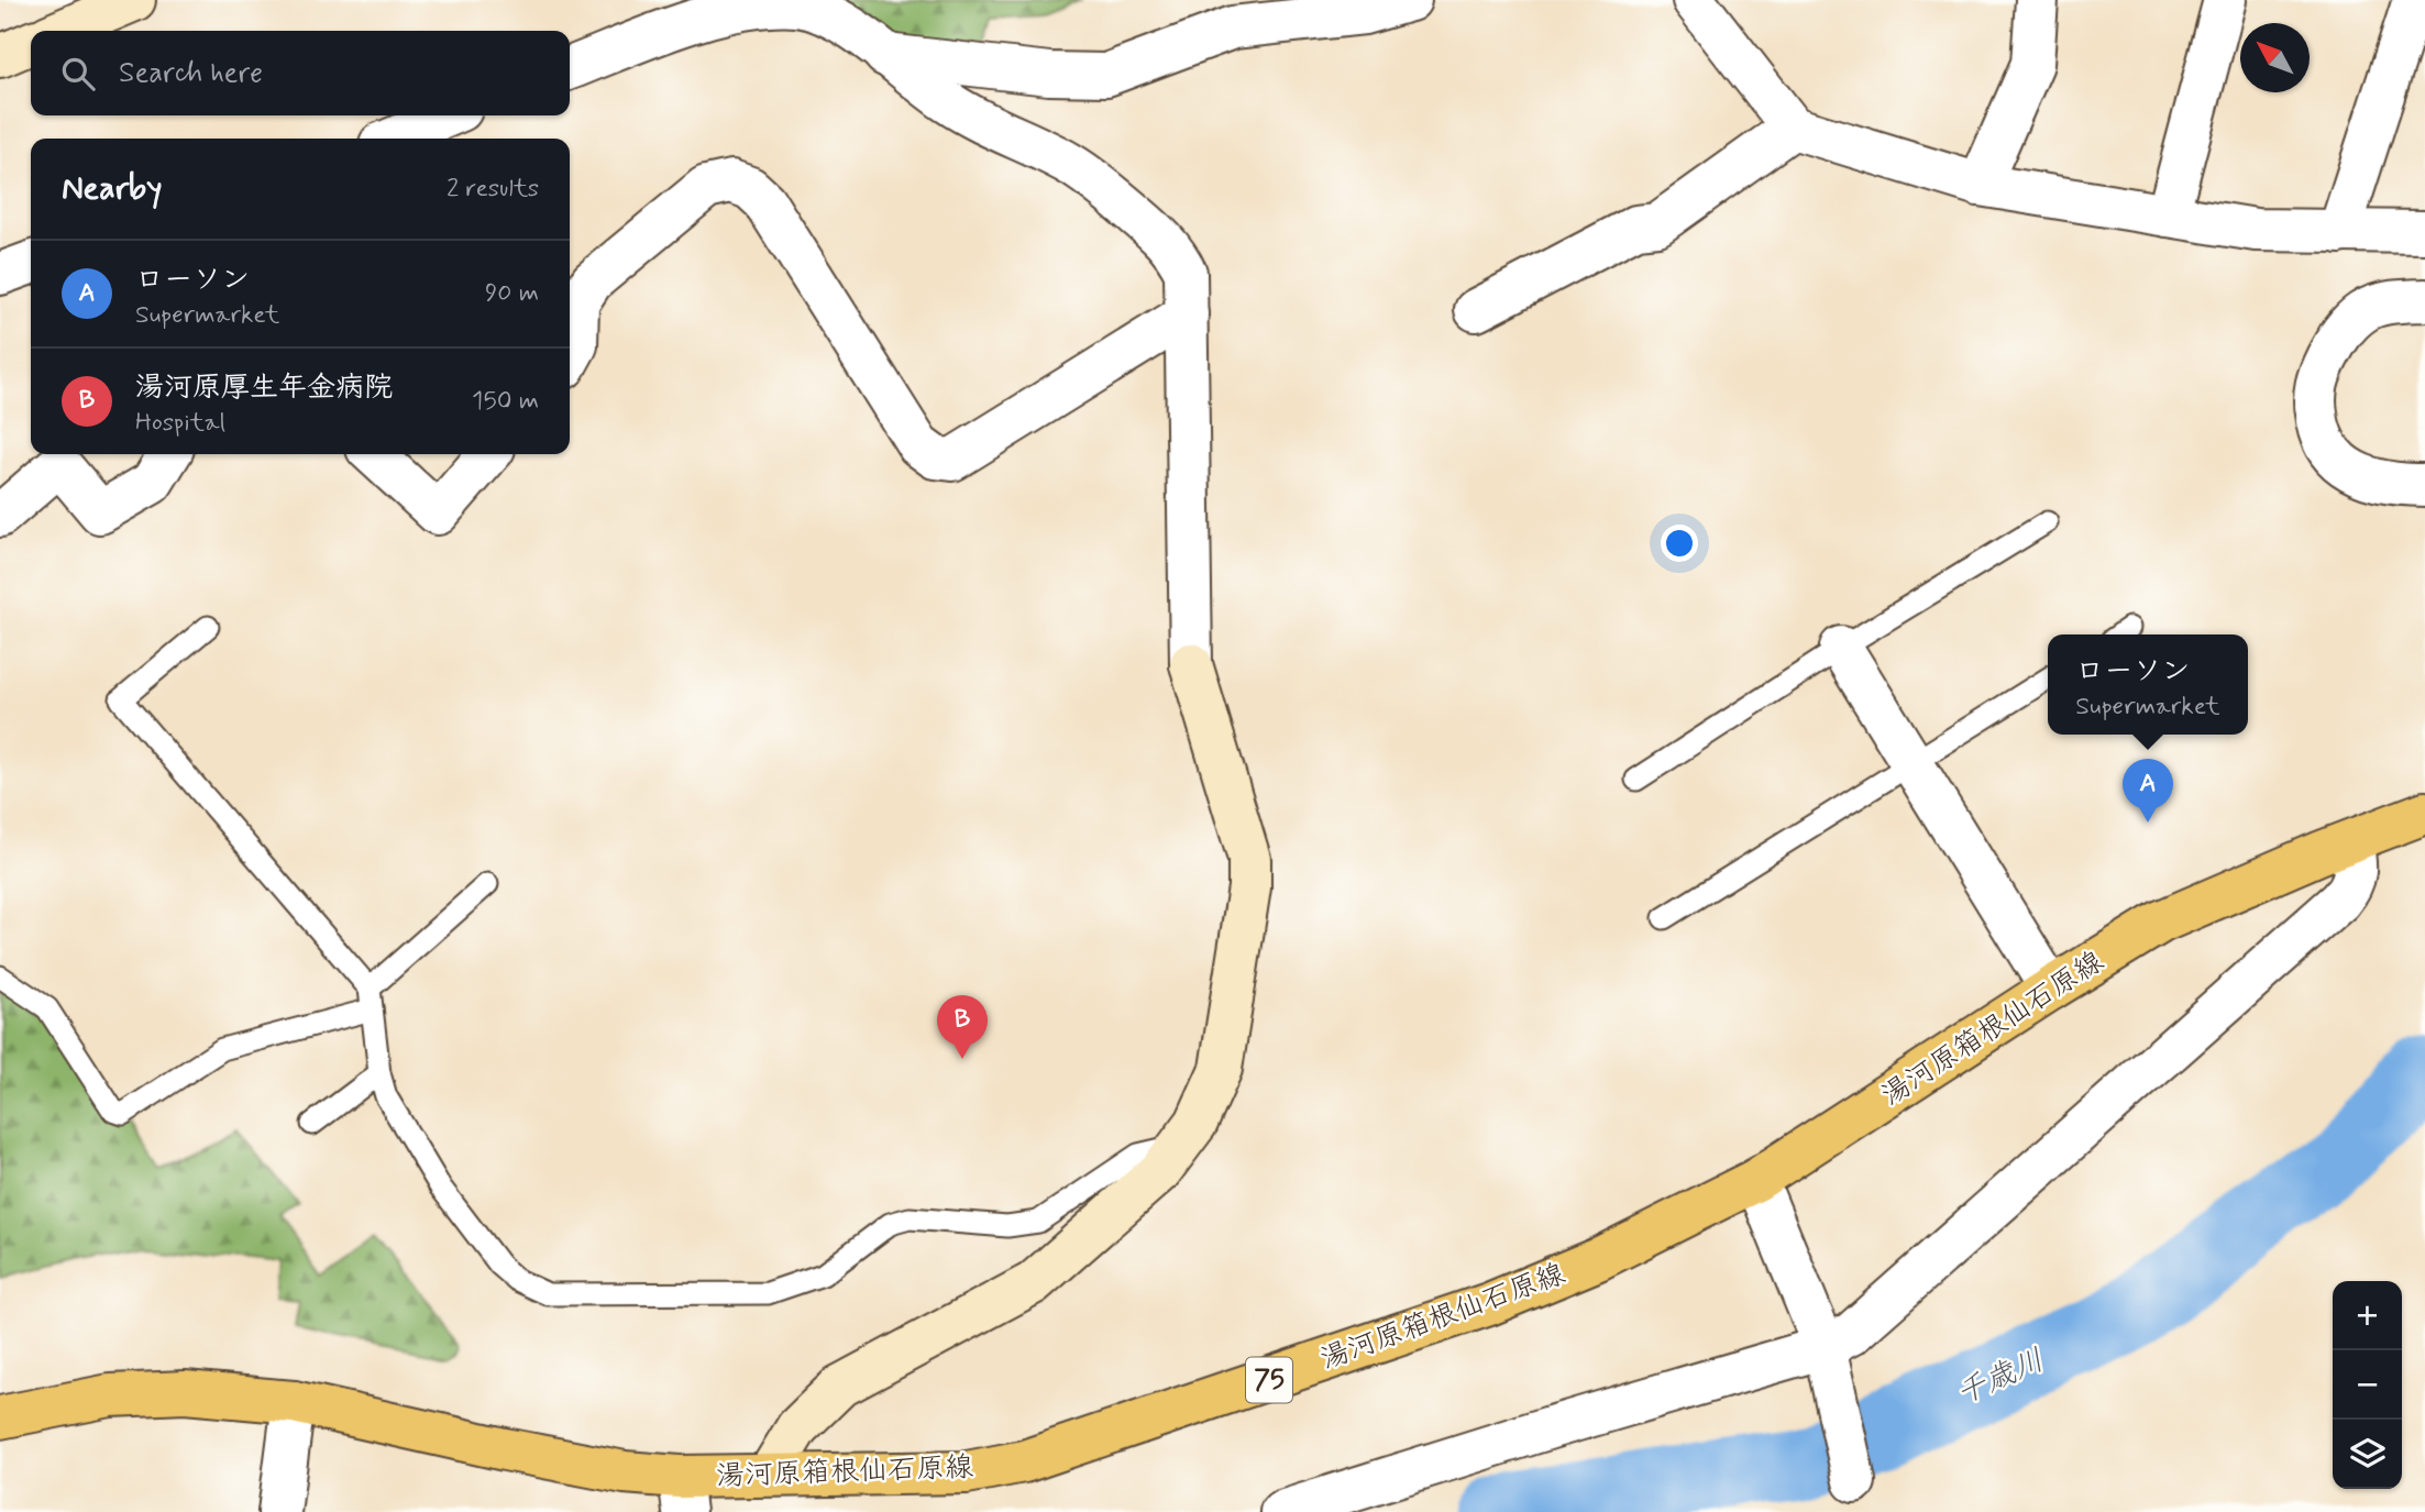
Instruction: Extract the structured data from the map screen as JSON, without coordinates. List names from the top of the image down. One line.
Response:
{"streets":{"main road":["湯河原箱根仙石原線","75"]},"water":["千歳川"],"north":"top left","page":{"search":"Search here","heading":["Nearby","2 results"],"list":[{"mark":"A","name":"ローソン","note":"Supermarket","value":"90 m"},{"mark":"B","name":"湯河原厚生年金病院","note":"Hospital","value":"150 m"}],"popup":["ローソン","Supermarket"],"pins":["A","B"],"map_buttons":["+","−"]}}
